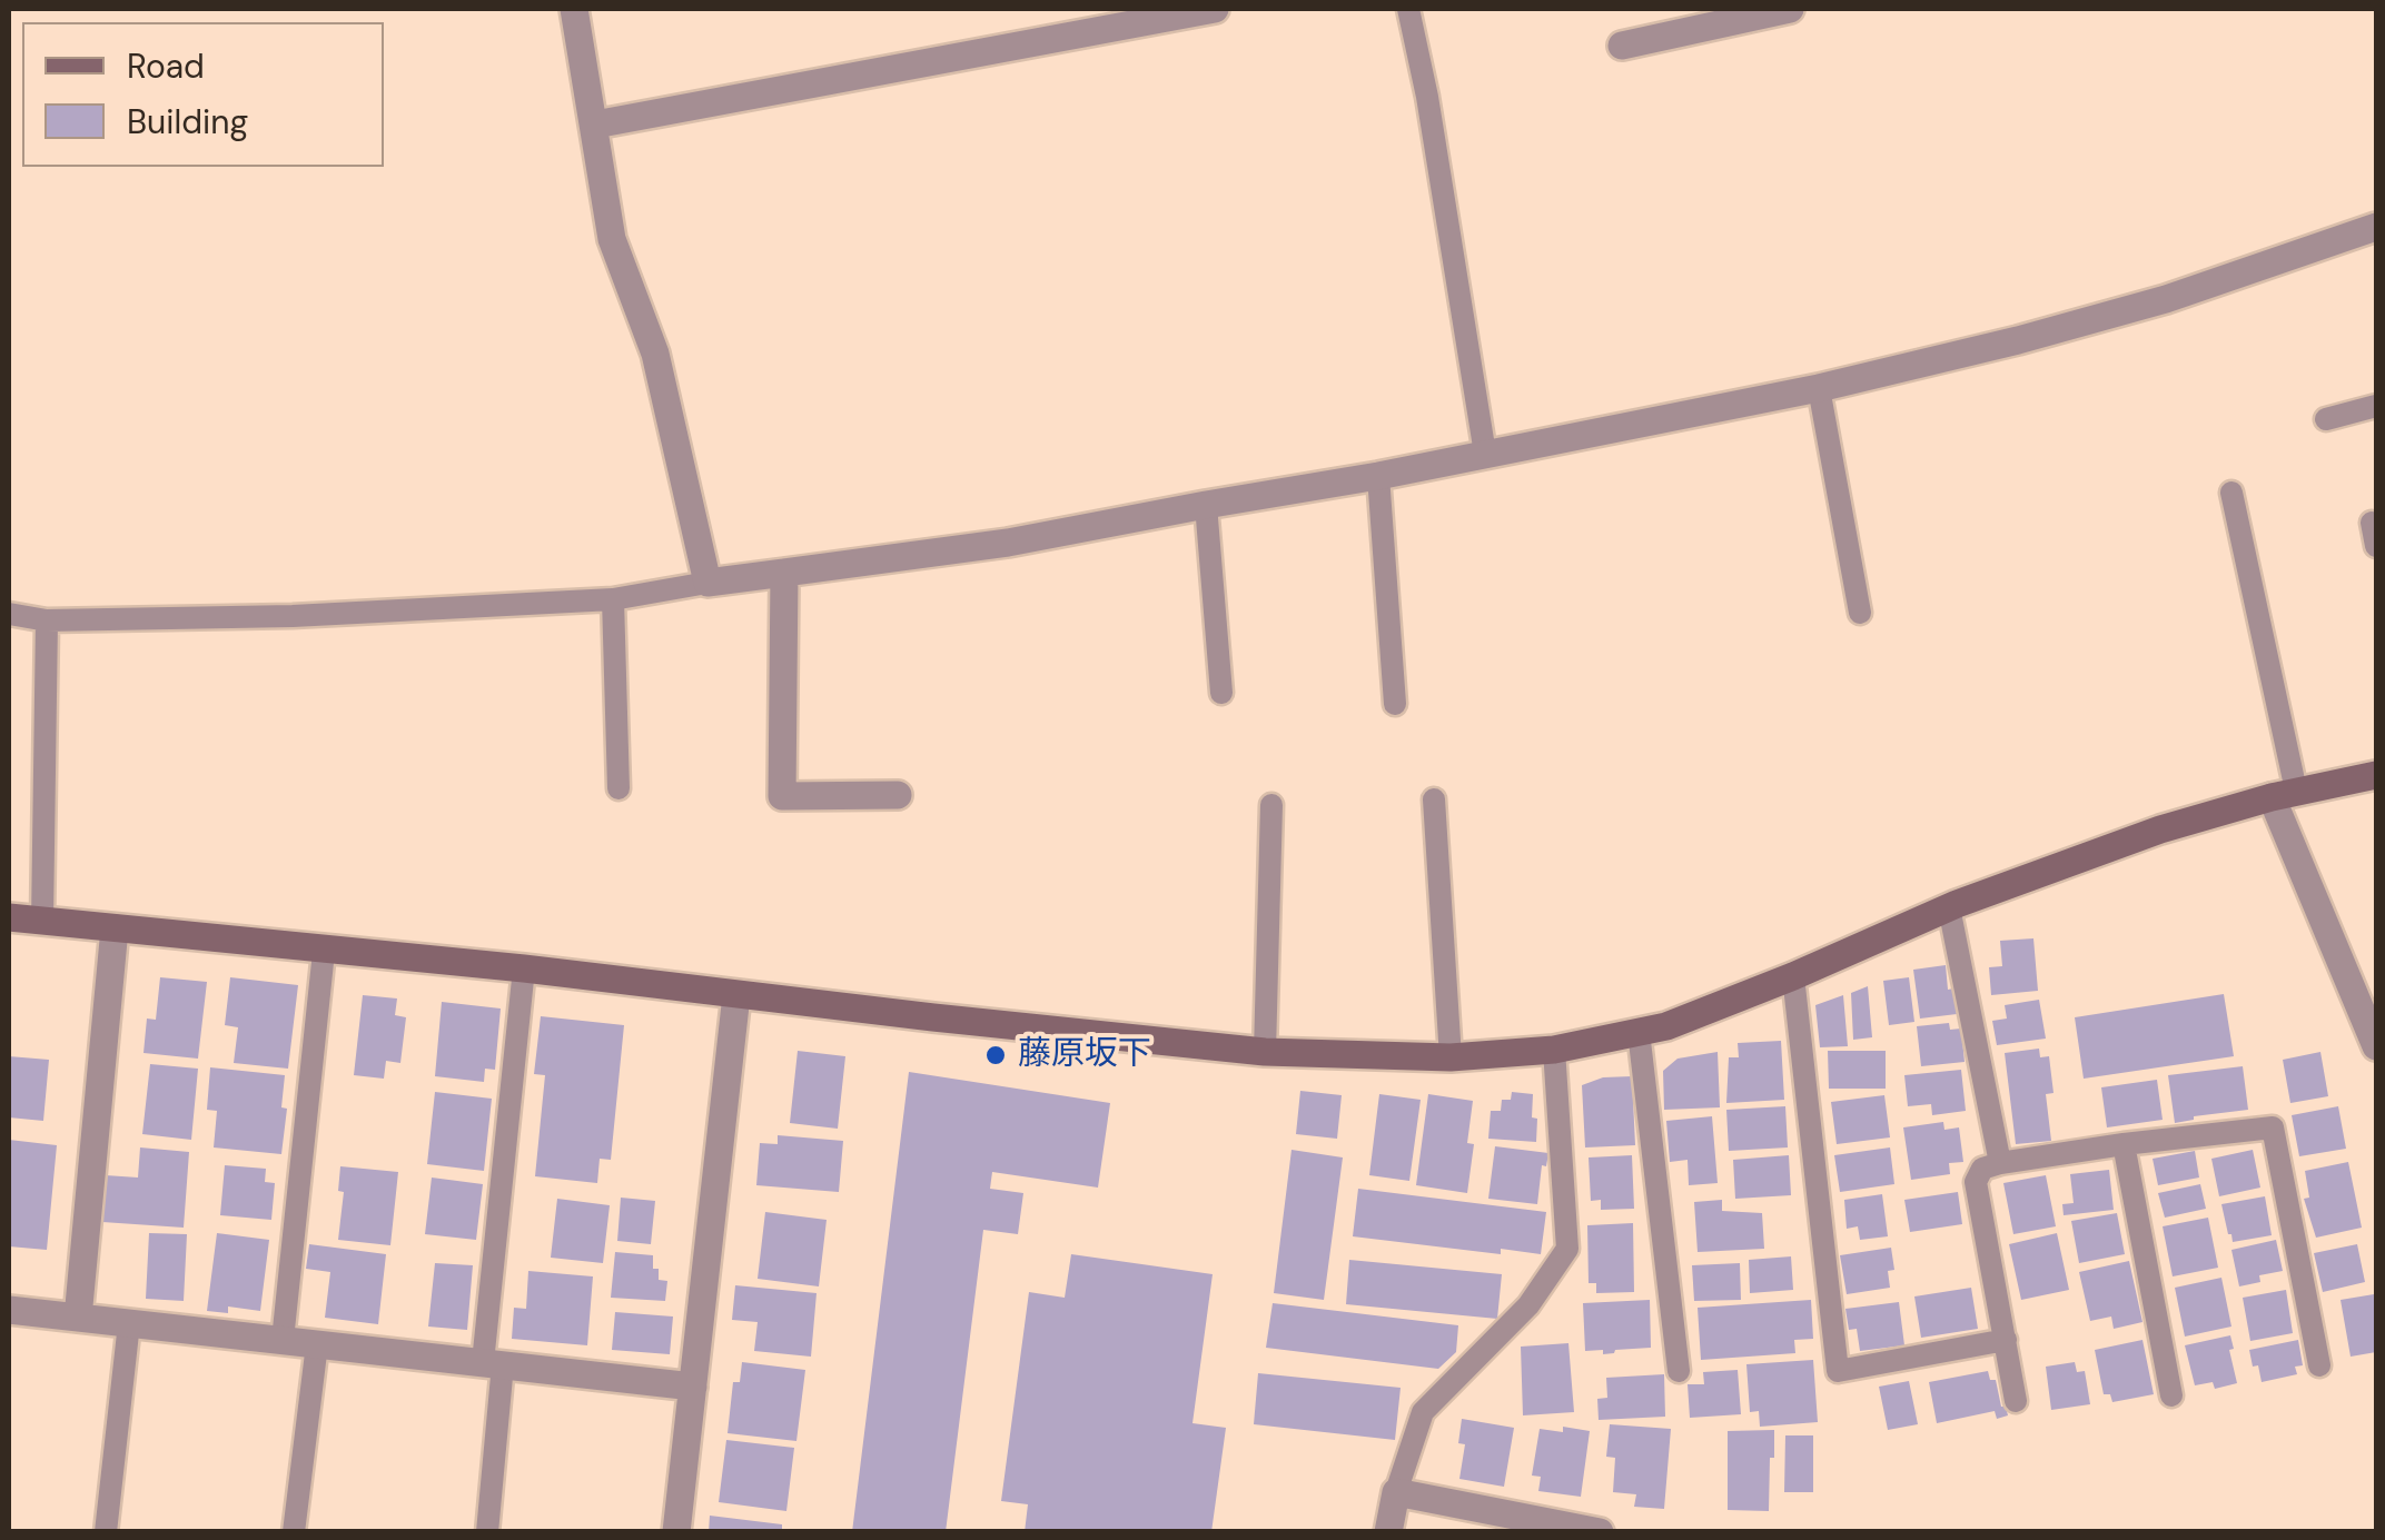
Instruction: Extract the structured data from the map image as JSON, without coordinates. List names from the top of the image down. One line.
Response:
{"places":["藤原坂下"],"legend":["Road","Building"]}
